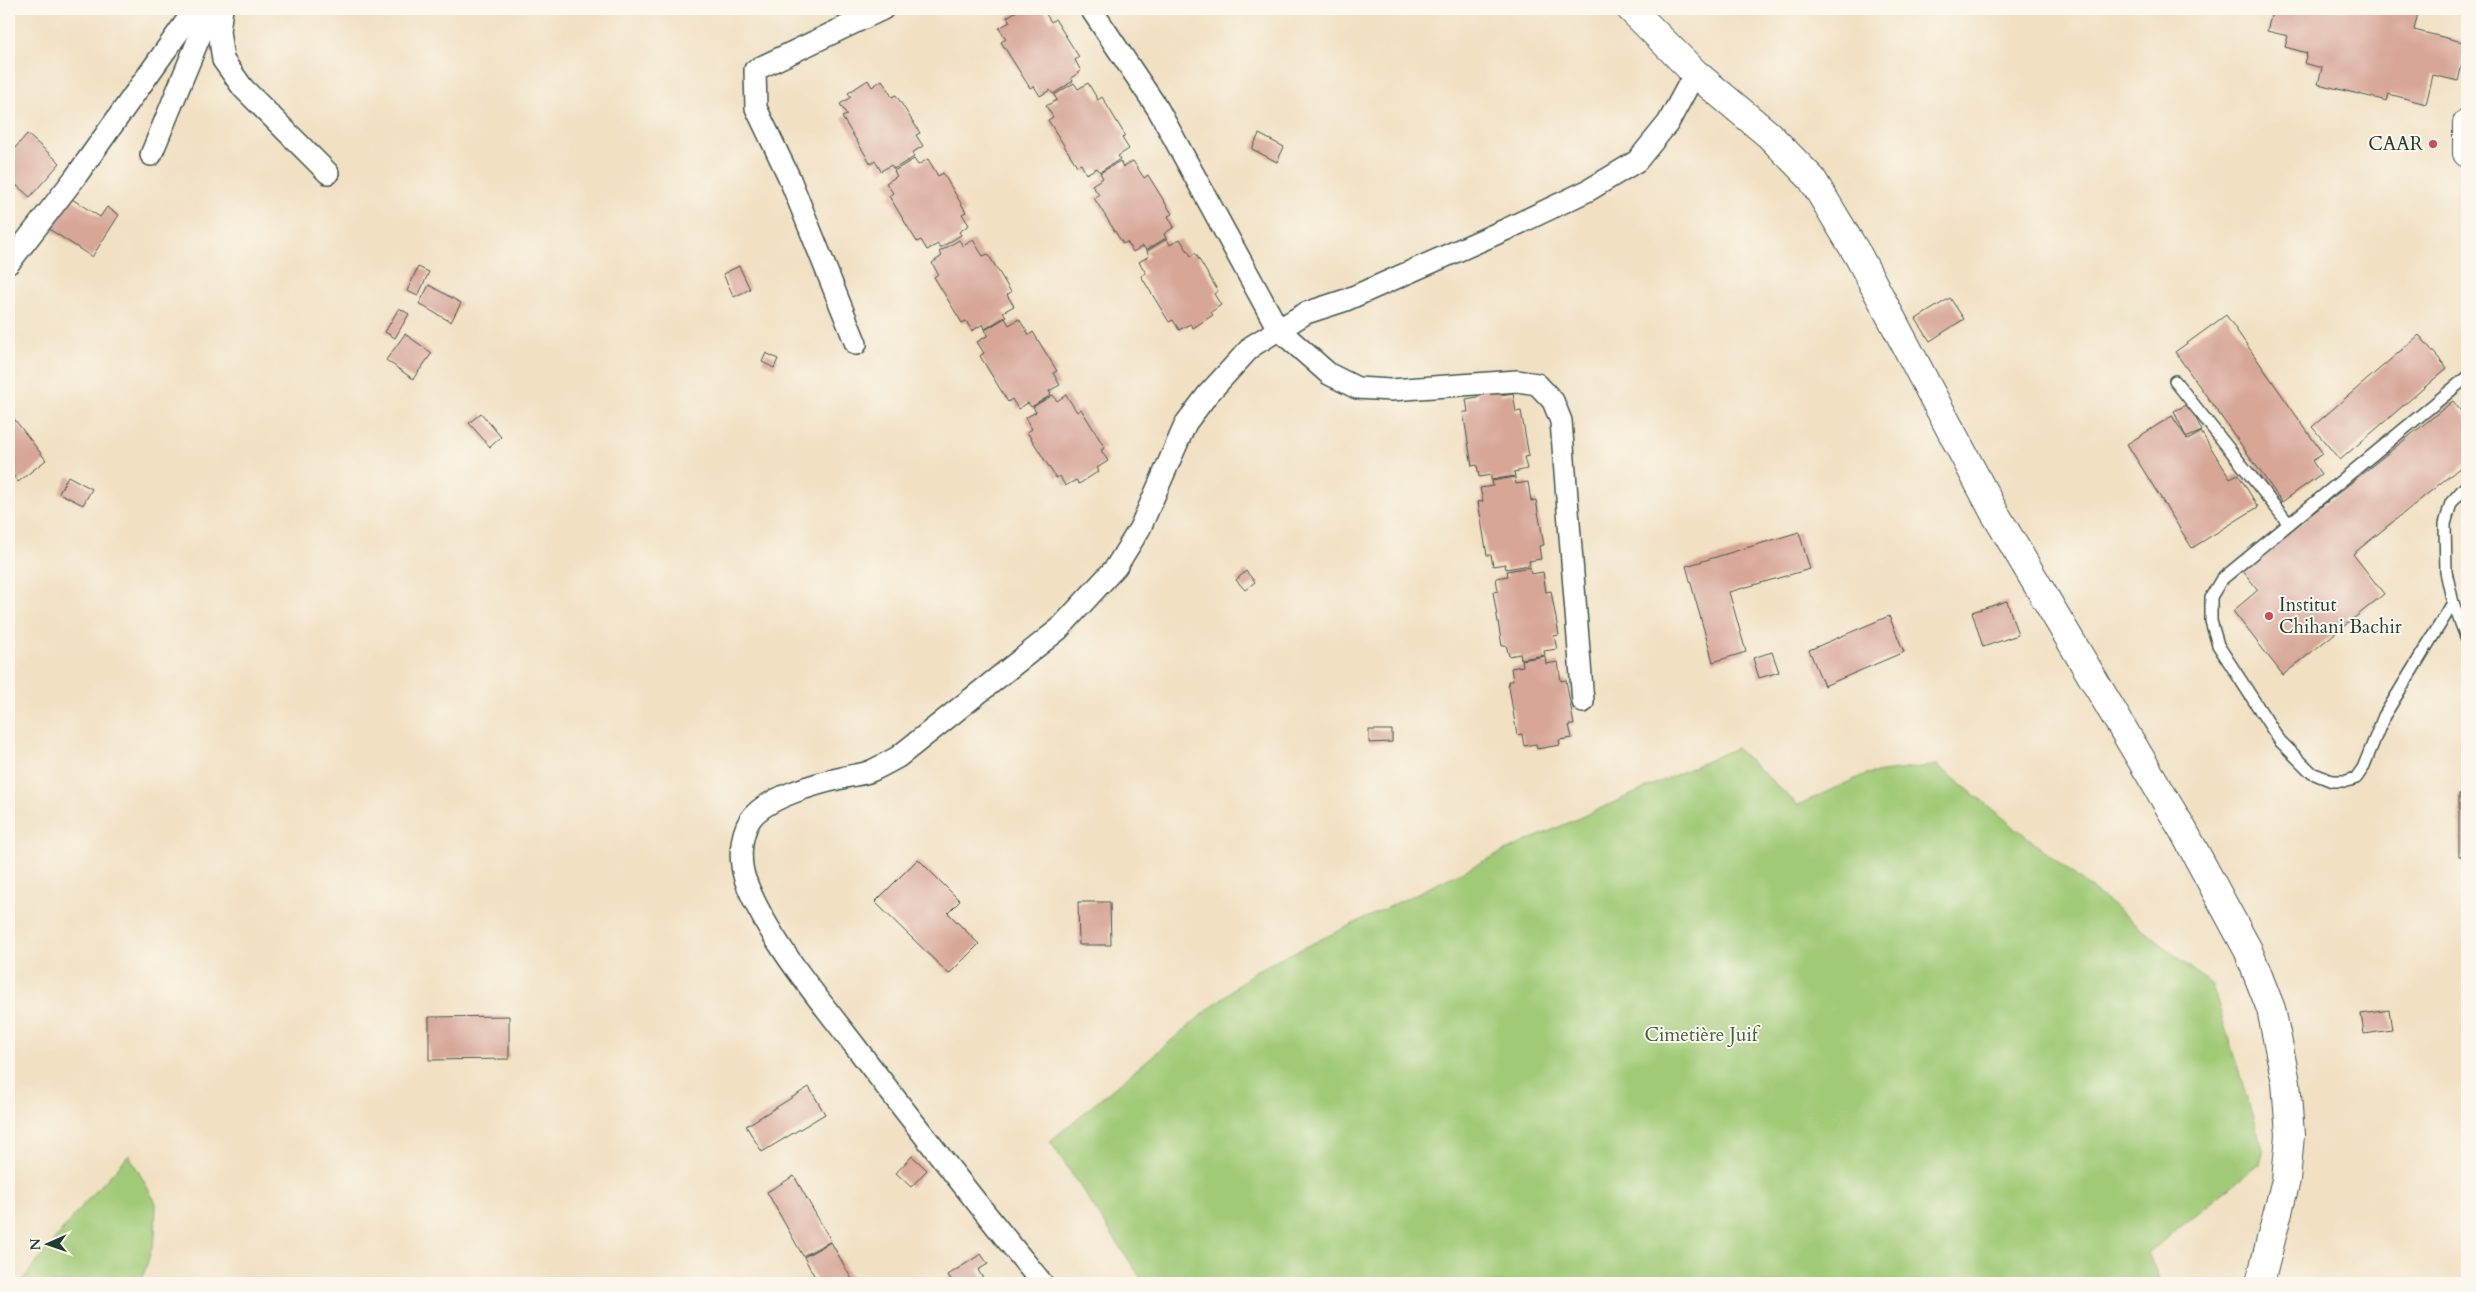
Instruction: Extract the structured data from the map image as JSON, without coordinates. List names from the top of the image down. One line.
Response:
{"parks":["Cimetière Juif"],"places":["CAAR","Institut Chihani Bachir"],"north":"left"}
